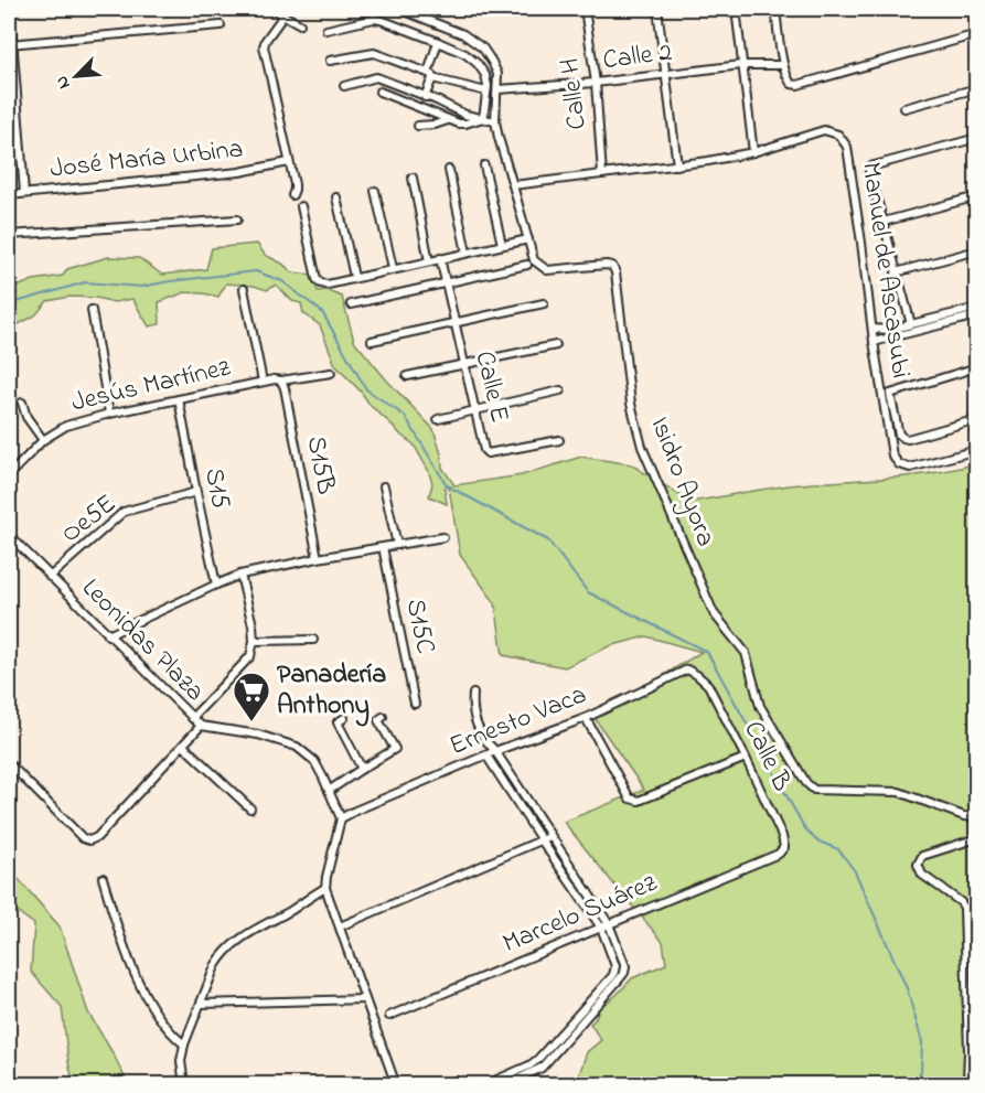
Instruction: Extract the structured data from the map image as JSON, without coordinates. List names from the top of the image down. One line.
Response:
{"streets":{"street":["Calle 2","Calle H","José María Urbina","Manuel de Ascasubi","Jesús Martínez","Calle E","S15B","Isidro Ayora","S15","Oe5E","S15C","Leonidas Plaza","Ernesto Vaca","Calle B","Marcelo Suárez"]},"crossings":[["Calle 2","Calle H"],["Calle 2","Isidro Ayora"],["Calle H","Manuel de Ascasubi"],["Manuel de Ascasubi","Isidro Ayora"],["Jesús Martínez","S15B"],["Jesús Martínez","S15"],["S15","Oe5E"],["Oe5E","Leonidas Plaza"],["Leonidas Plaza","Ernesto Vaca"],["Ernesto Vaca","Calle B"],["Calle B","Marcelo Suárez"]],"places":{"supermarket":["Panadería Anthony"]},"north":"bottom left"}
